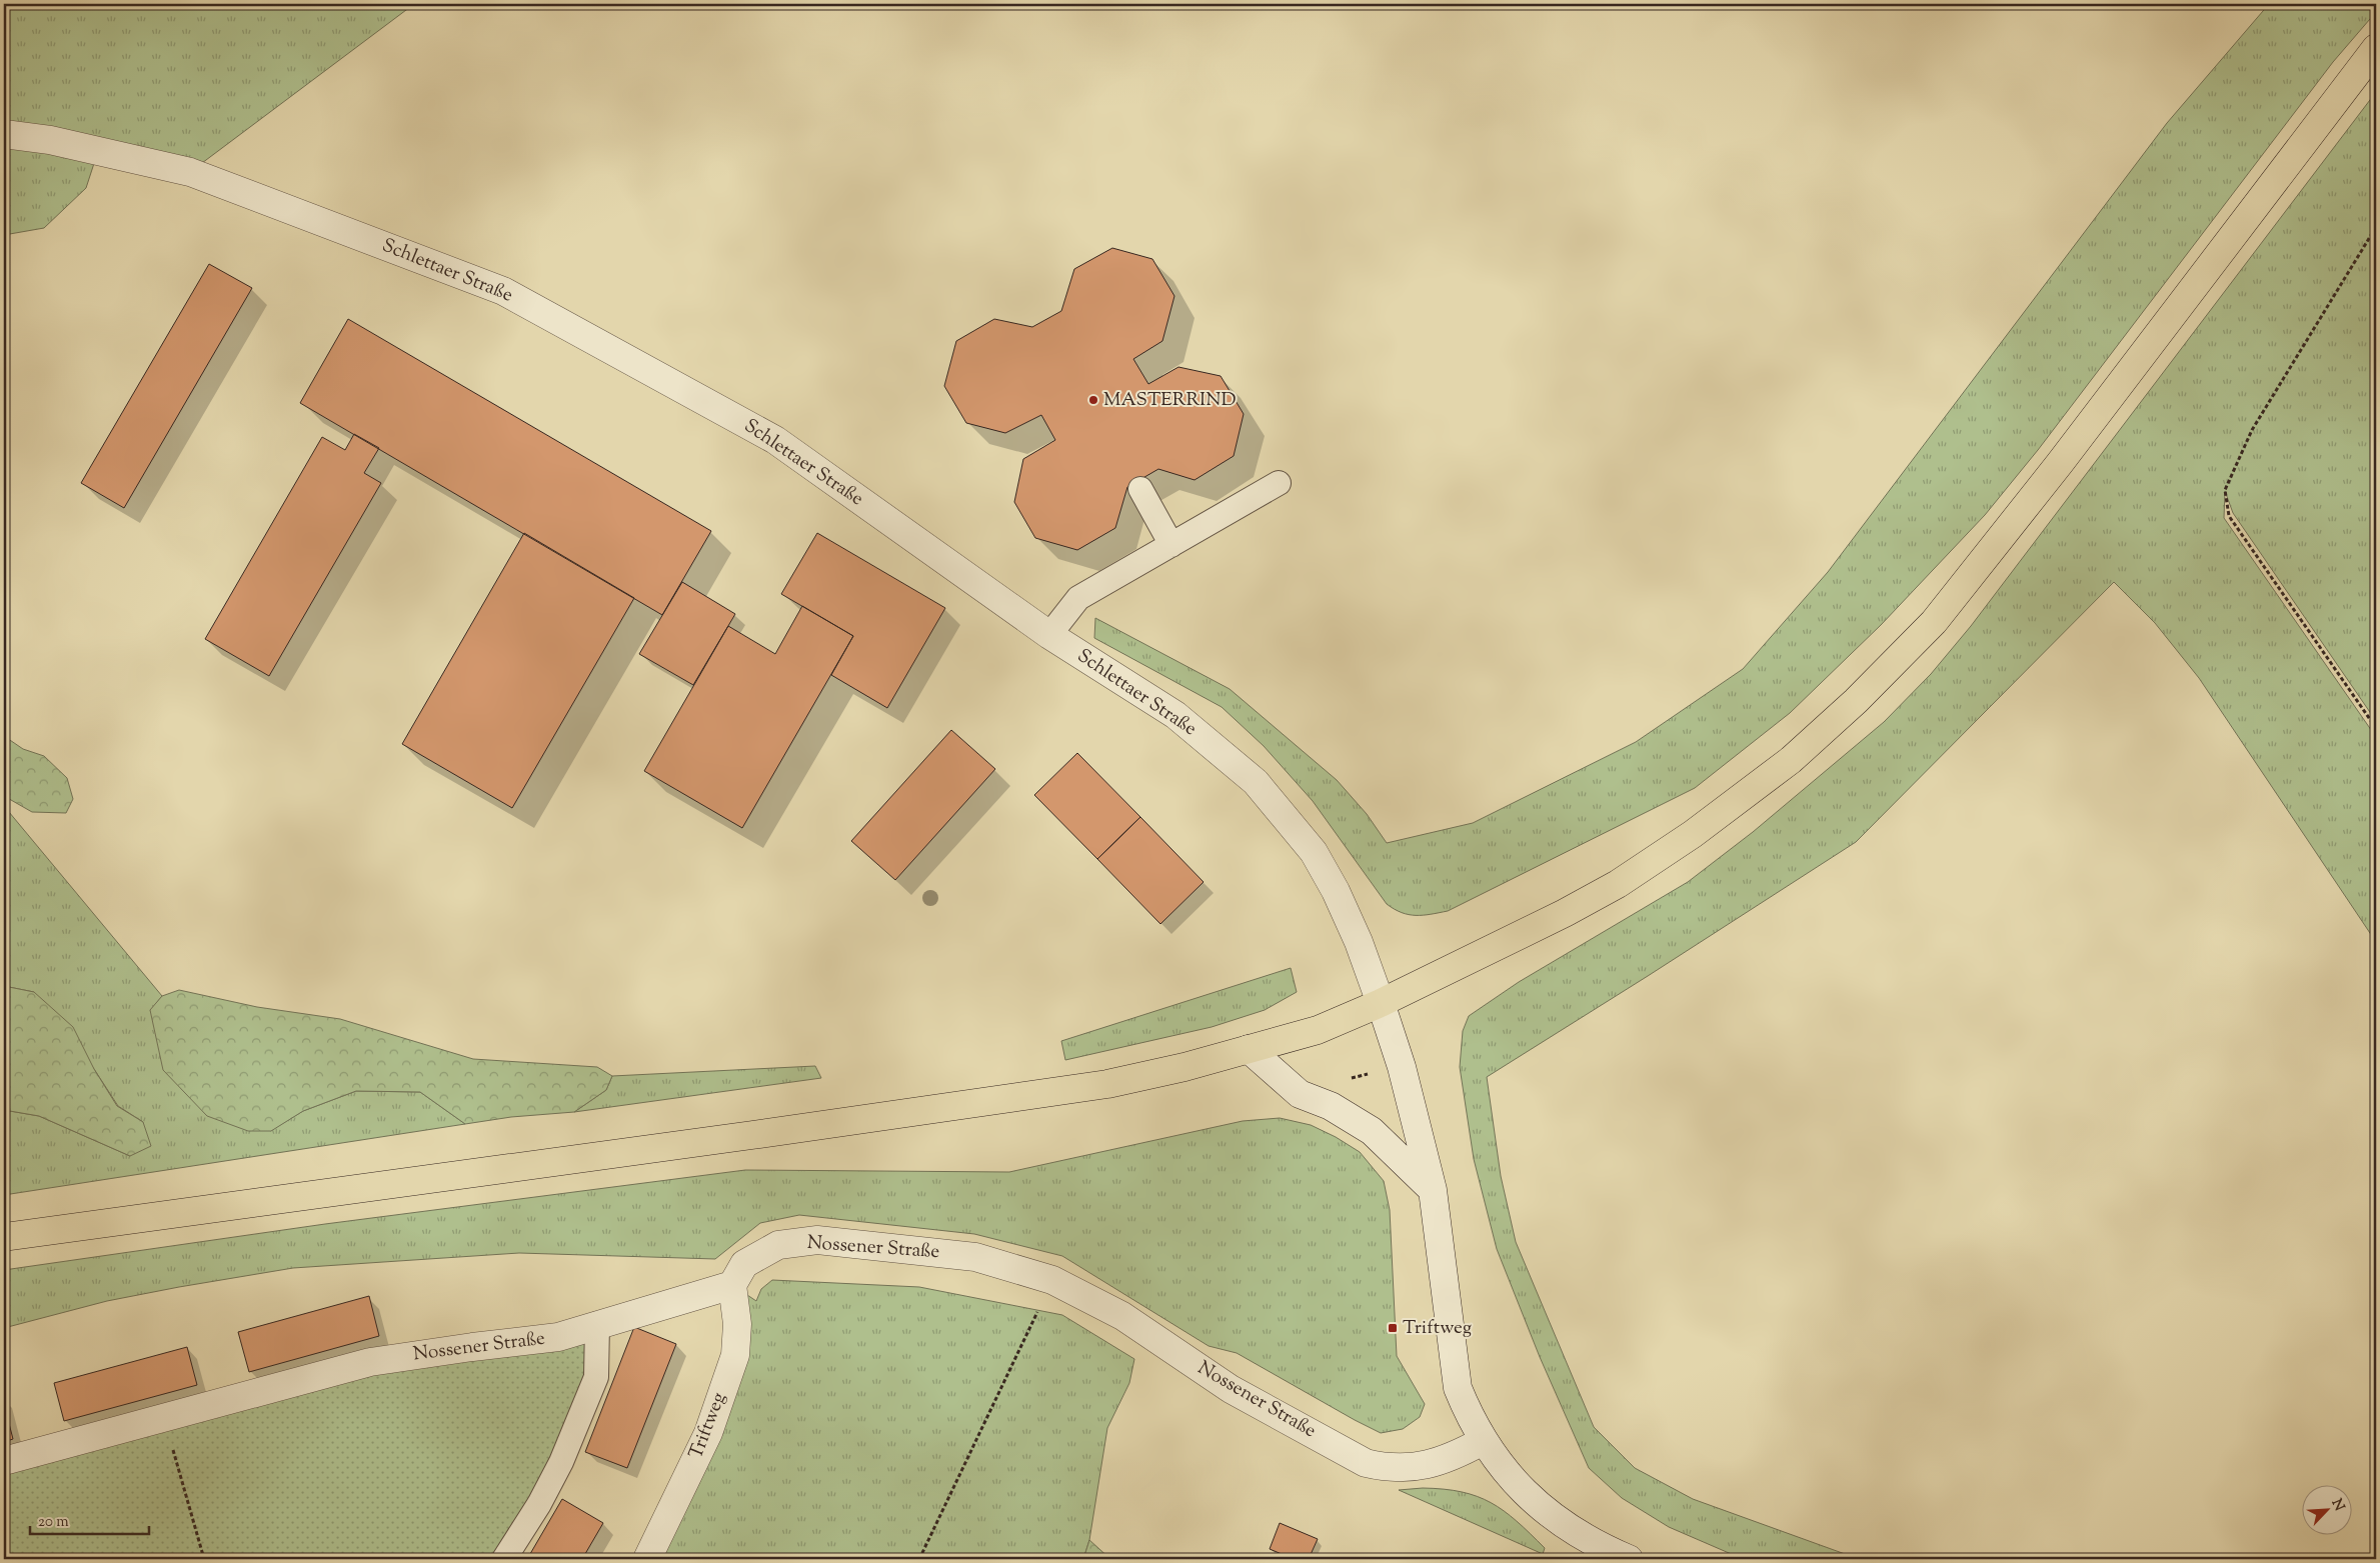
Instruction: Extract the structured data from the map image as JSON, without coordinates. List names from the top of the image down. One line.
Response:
{"streets":{"street":["Schlettaer Straße","Nossener Straße","Triftweg"]},"crossings":[["Nossener Straße","Triftweg"]],"places":{"other":["MASTERRIND"],"transit":["Triftweg"]},"scale_bar":"20 m","north":"top right"}
